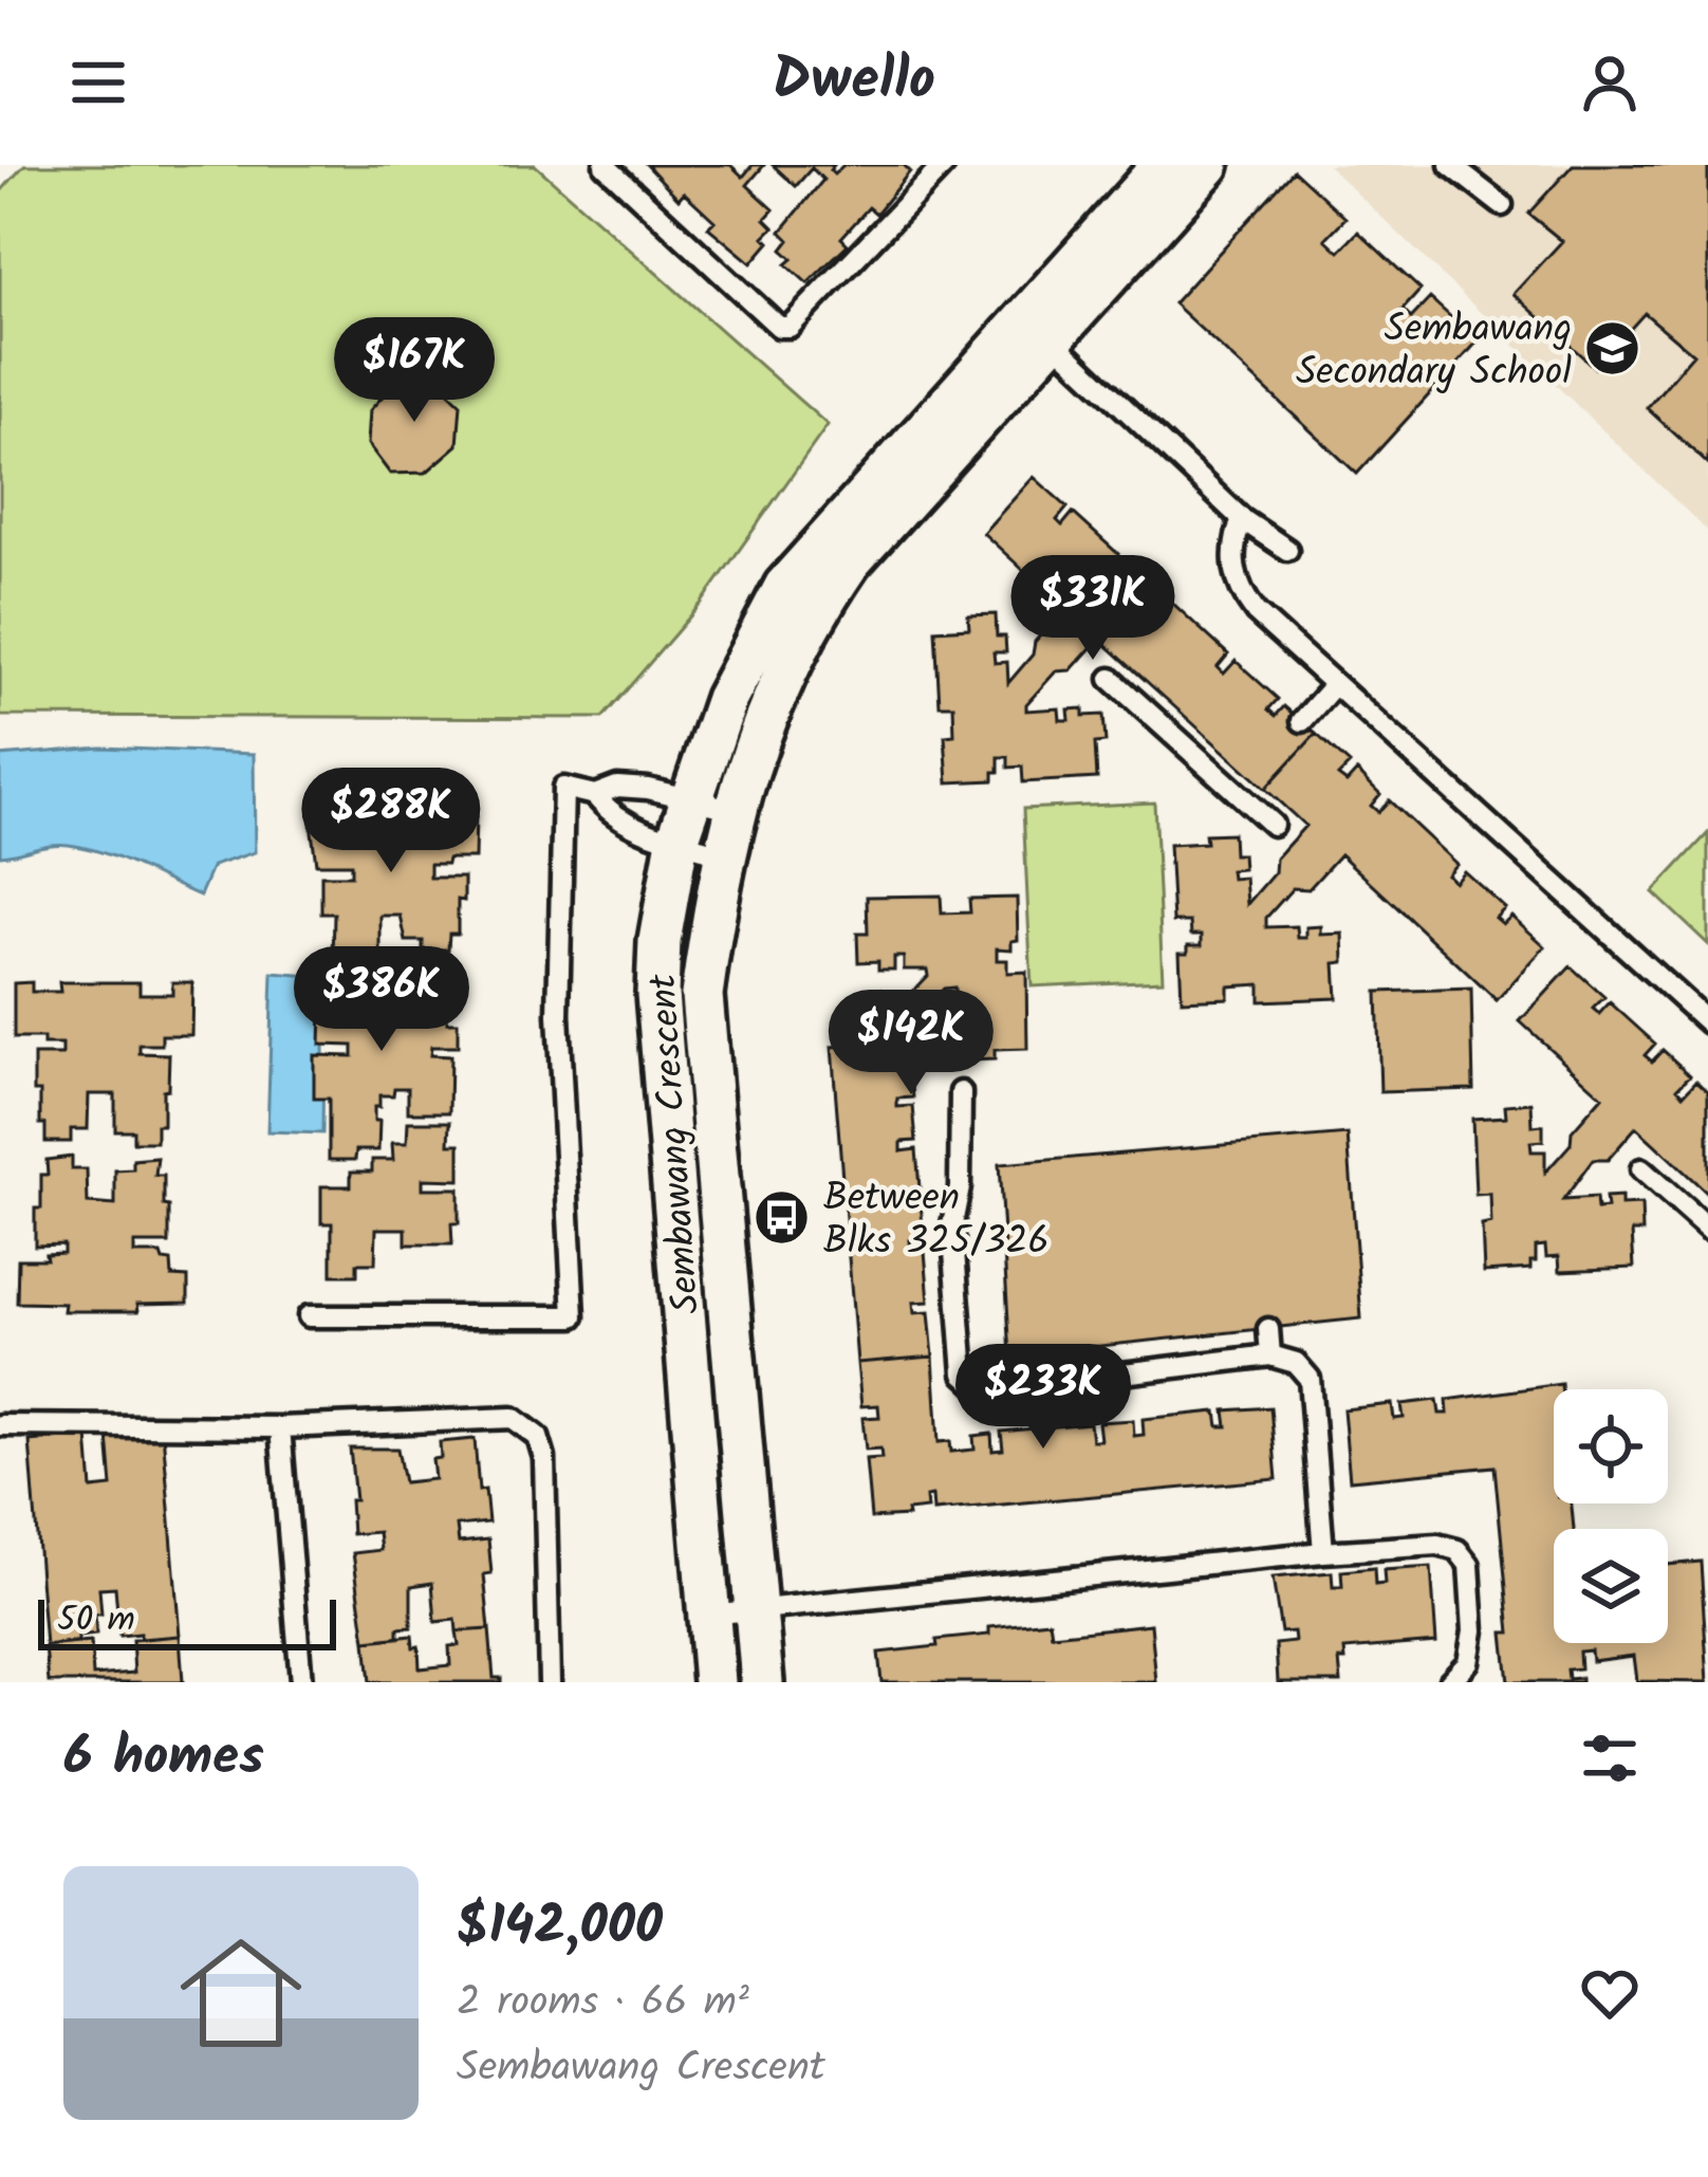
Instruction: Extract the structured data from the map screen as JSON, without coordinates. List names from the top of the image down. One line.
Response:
{"streets":{"street":["Sembawang Crescent"]},"places":{"school or university":["Sembawang Secondary School"],"bus stop":["Between Blks 325/326"]},"scale_bar":"50 m","page":{"header":"Dwello","price":["$167K","$331K","$288K","$386K","$142K","$233K"],"scale":"50 m","heading":"6 homes","list":[{"name":"$142,000","note":"2 rooms · 66 m² · Sembawang Crescent"}]}}
